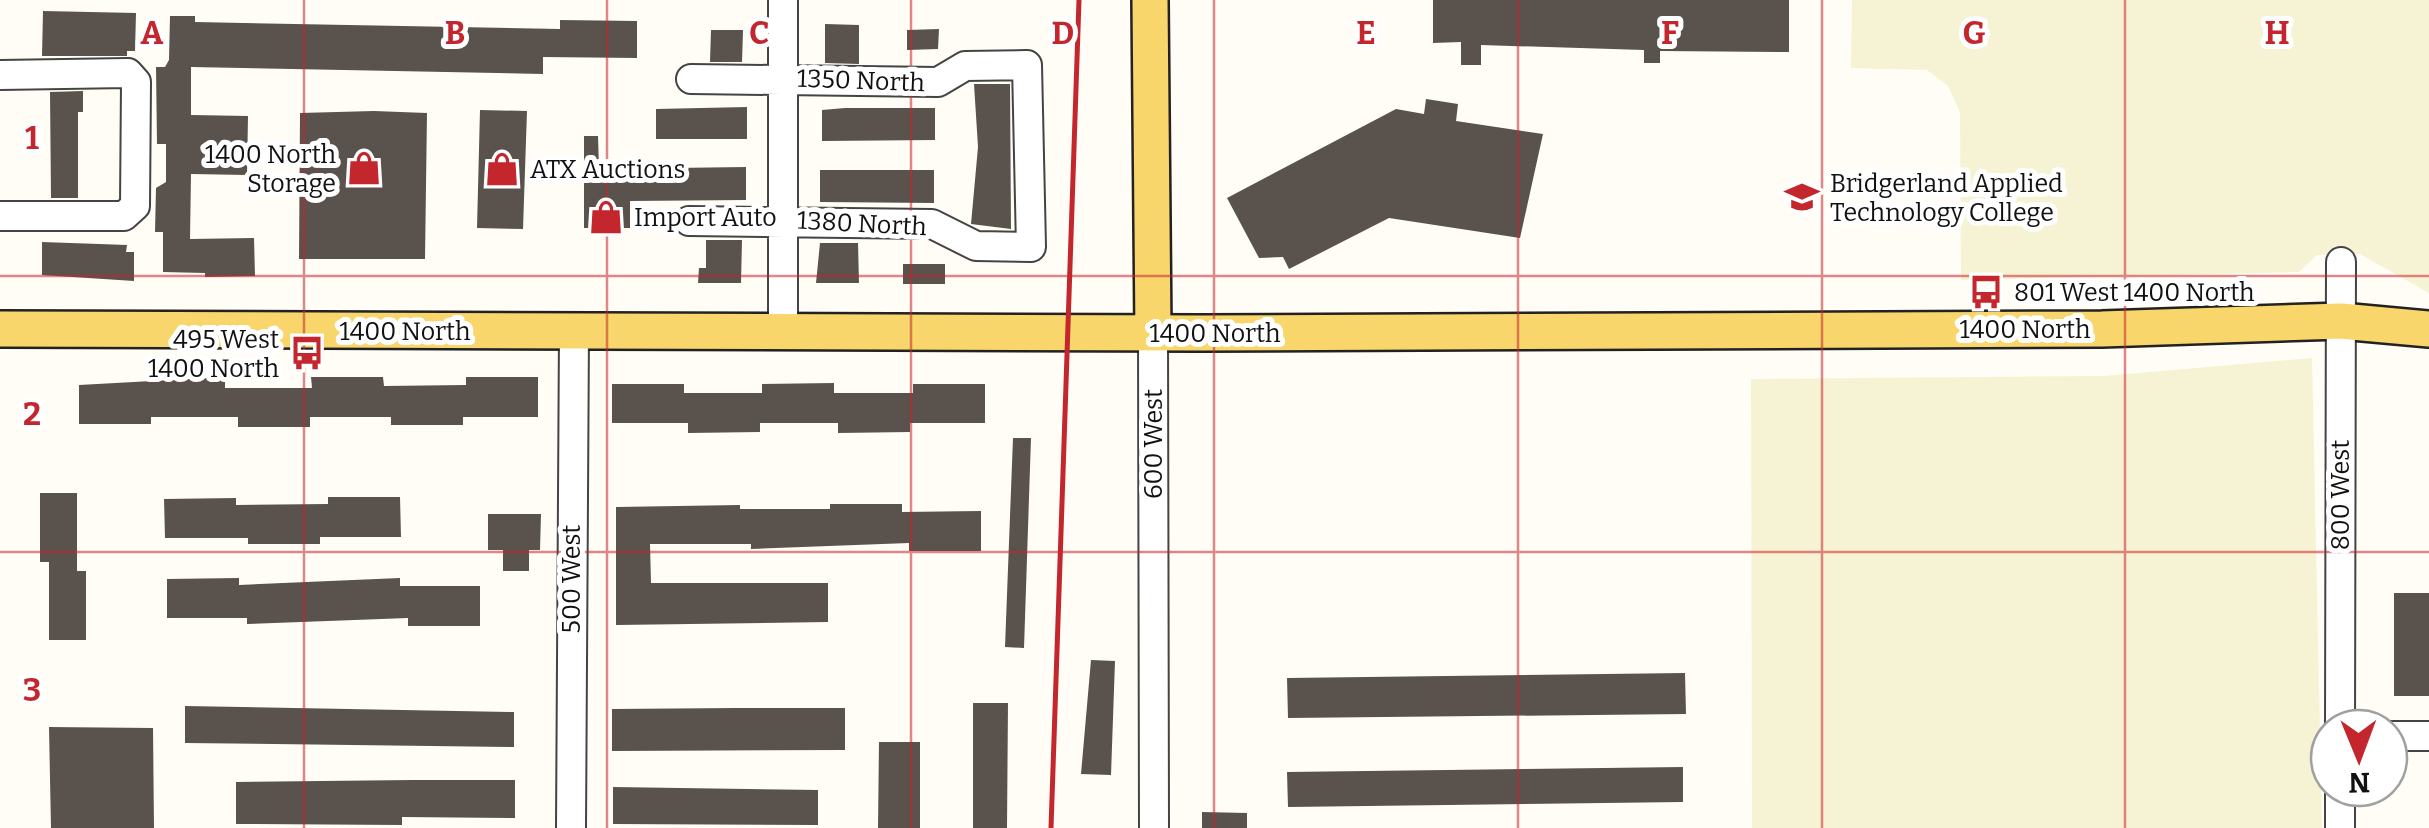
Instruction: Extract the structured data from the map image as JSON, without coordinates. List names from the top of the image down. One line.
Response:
{"streets":{"main road":["1400 North","600 West"],"street":["1350 North","1380 North","800 West","500 West"]},"crossings":[["1350 North","1380 North"],["1400 North","600 West"],["1400 North","800 West"],["1400 North","500 West"]],"places":{"shop":["1400 North Storage","ATX Auctions","Import Auto"],"school or university":["Bridgerland Applied Technology College"],"bus stop":["801 West 1400 North","495 West 1400 North"]},"north":"bottom","grid":{"columns":["A","B","C","D","E","F","G","H"],"rows":["1","2","3"]}}
